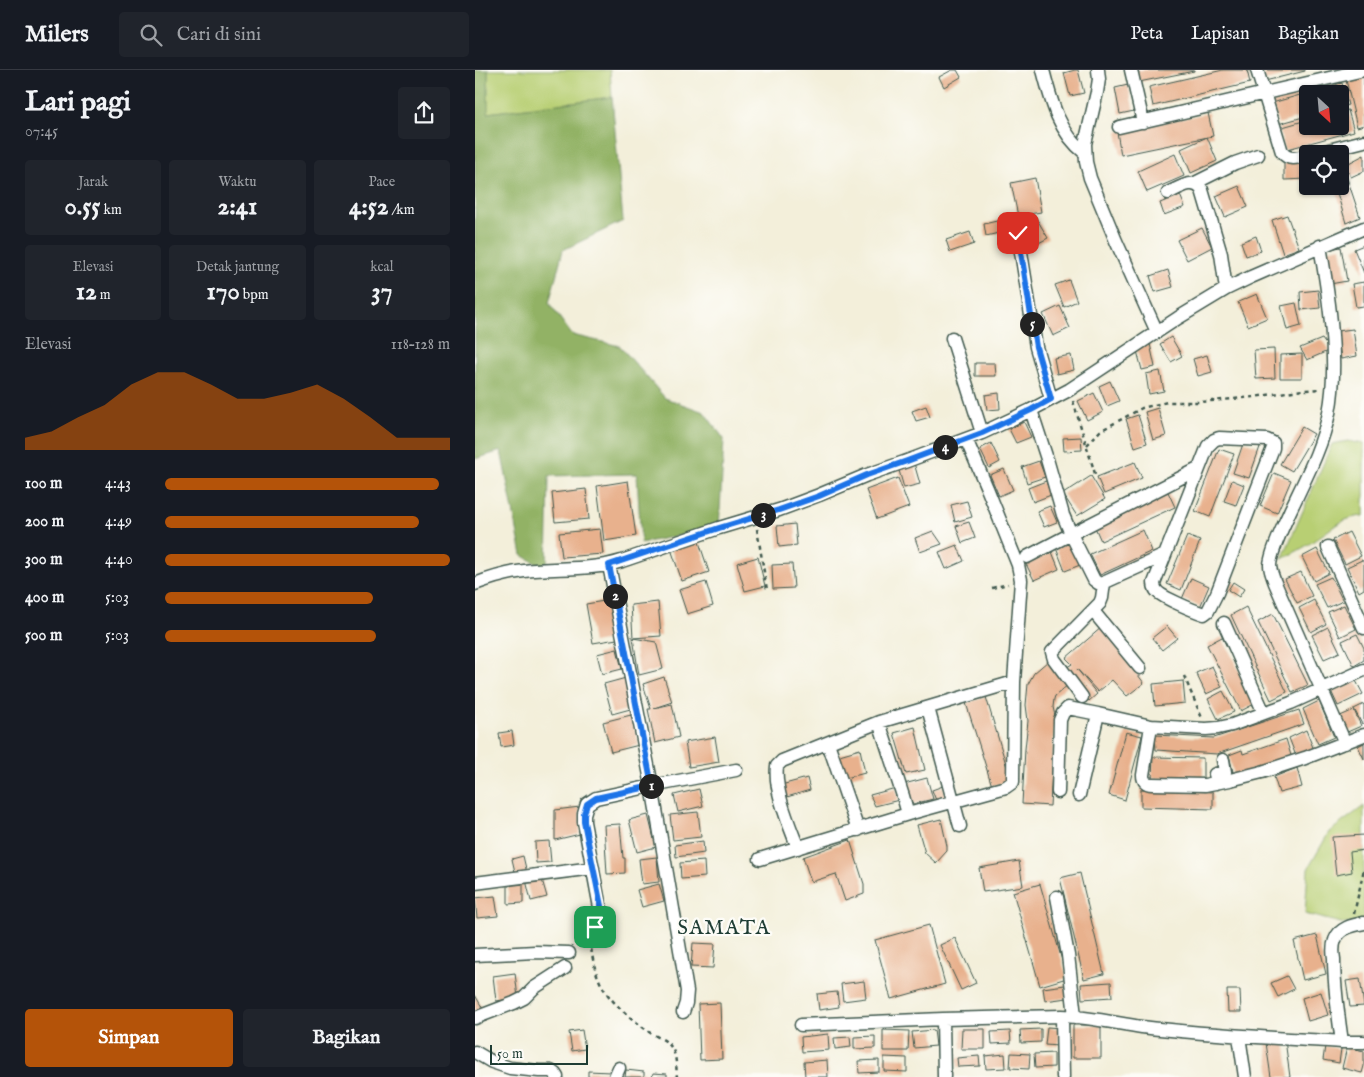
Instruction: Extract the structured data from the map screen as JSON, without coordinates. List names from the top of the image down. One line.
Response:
{"districts":["SAMATA"],"scale_bar":"50 m","north":"bottom right","page":{"header":"Milers","search":"Cari di sini","nav":["Peta","Lapisan","Bagikan"],"heading":["Lari pagi","07:45"],"stats":[["Jarak","0.55 km"],["Waktu","2:41"],["Pace","4:52 /km"],["Elevasi","12 m"],["Detak jantung","170 bpm"],["kcal","37"]],"pins":["5","4","3","2","1"],"chart":["Elevasi","118–128 m"],"list":[{"name":"100 m","note":"4:43"},{"name":"200 m","note":"4:49"},{"name":"300 m","note":"4:40"},{"name":"400 m","note":"5:03"},{"name":"500 m","note":"5:03"}],"buttons":["Simpan","Bagikan"],"scale":"50 m"}}
